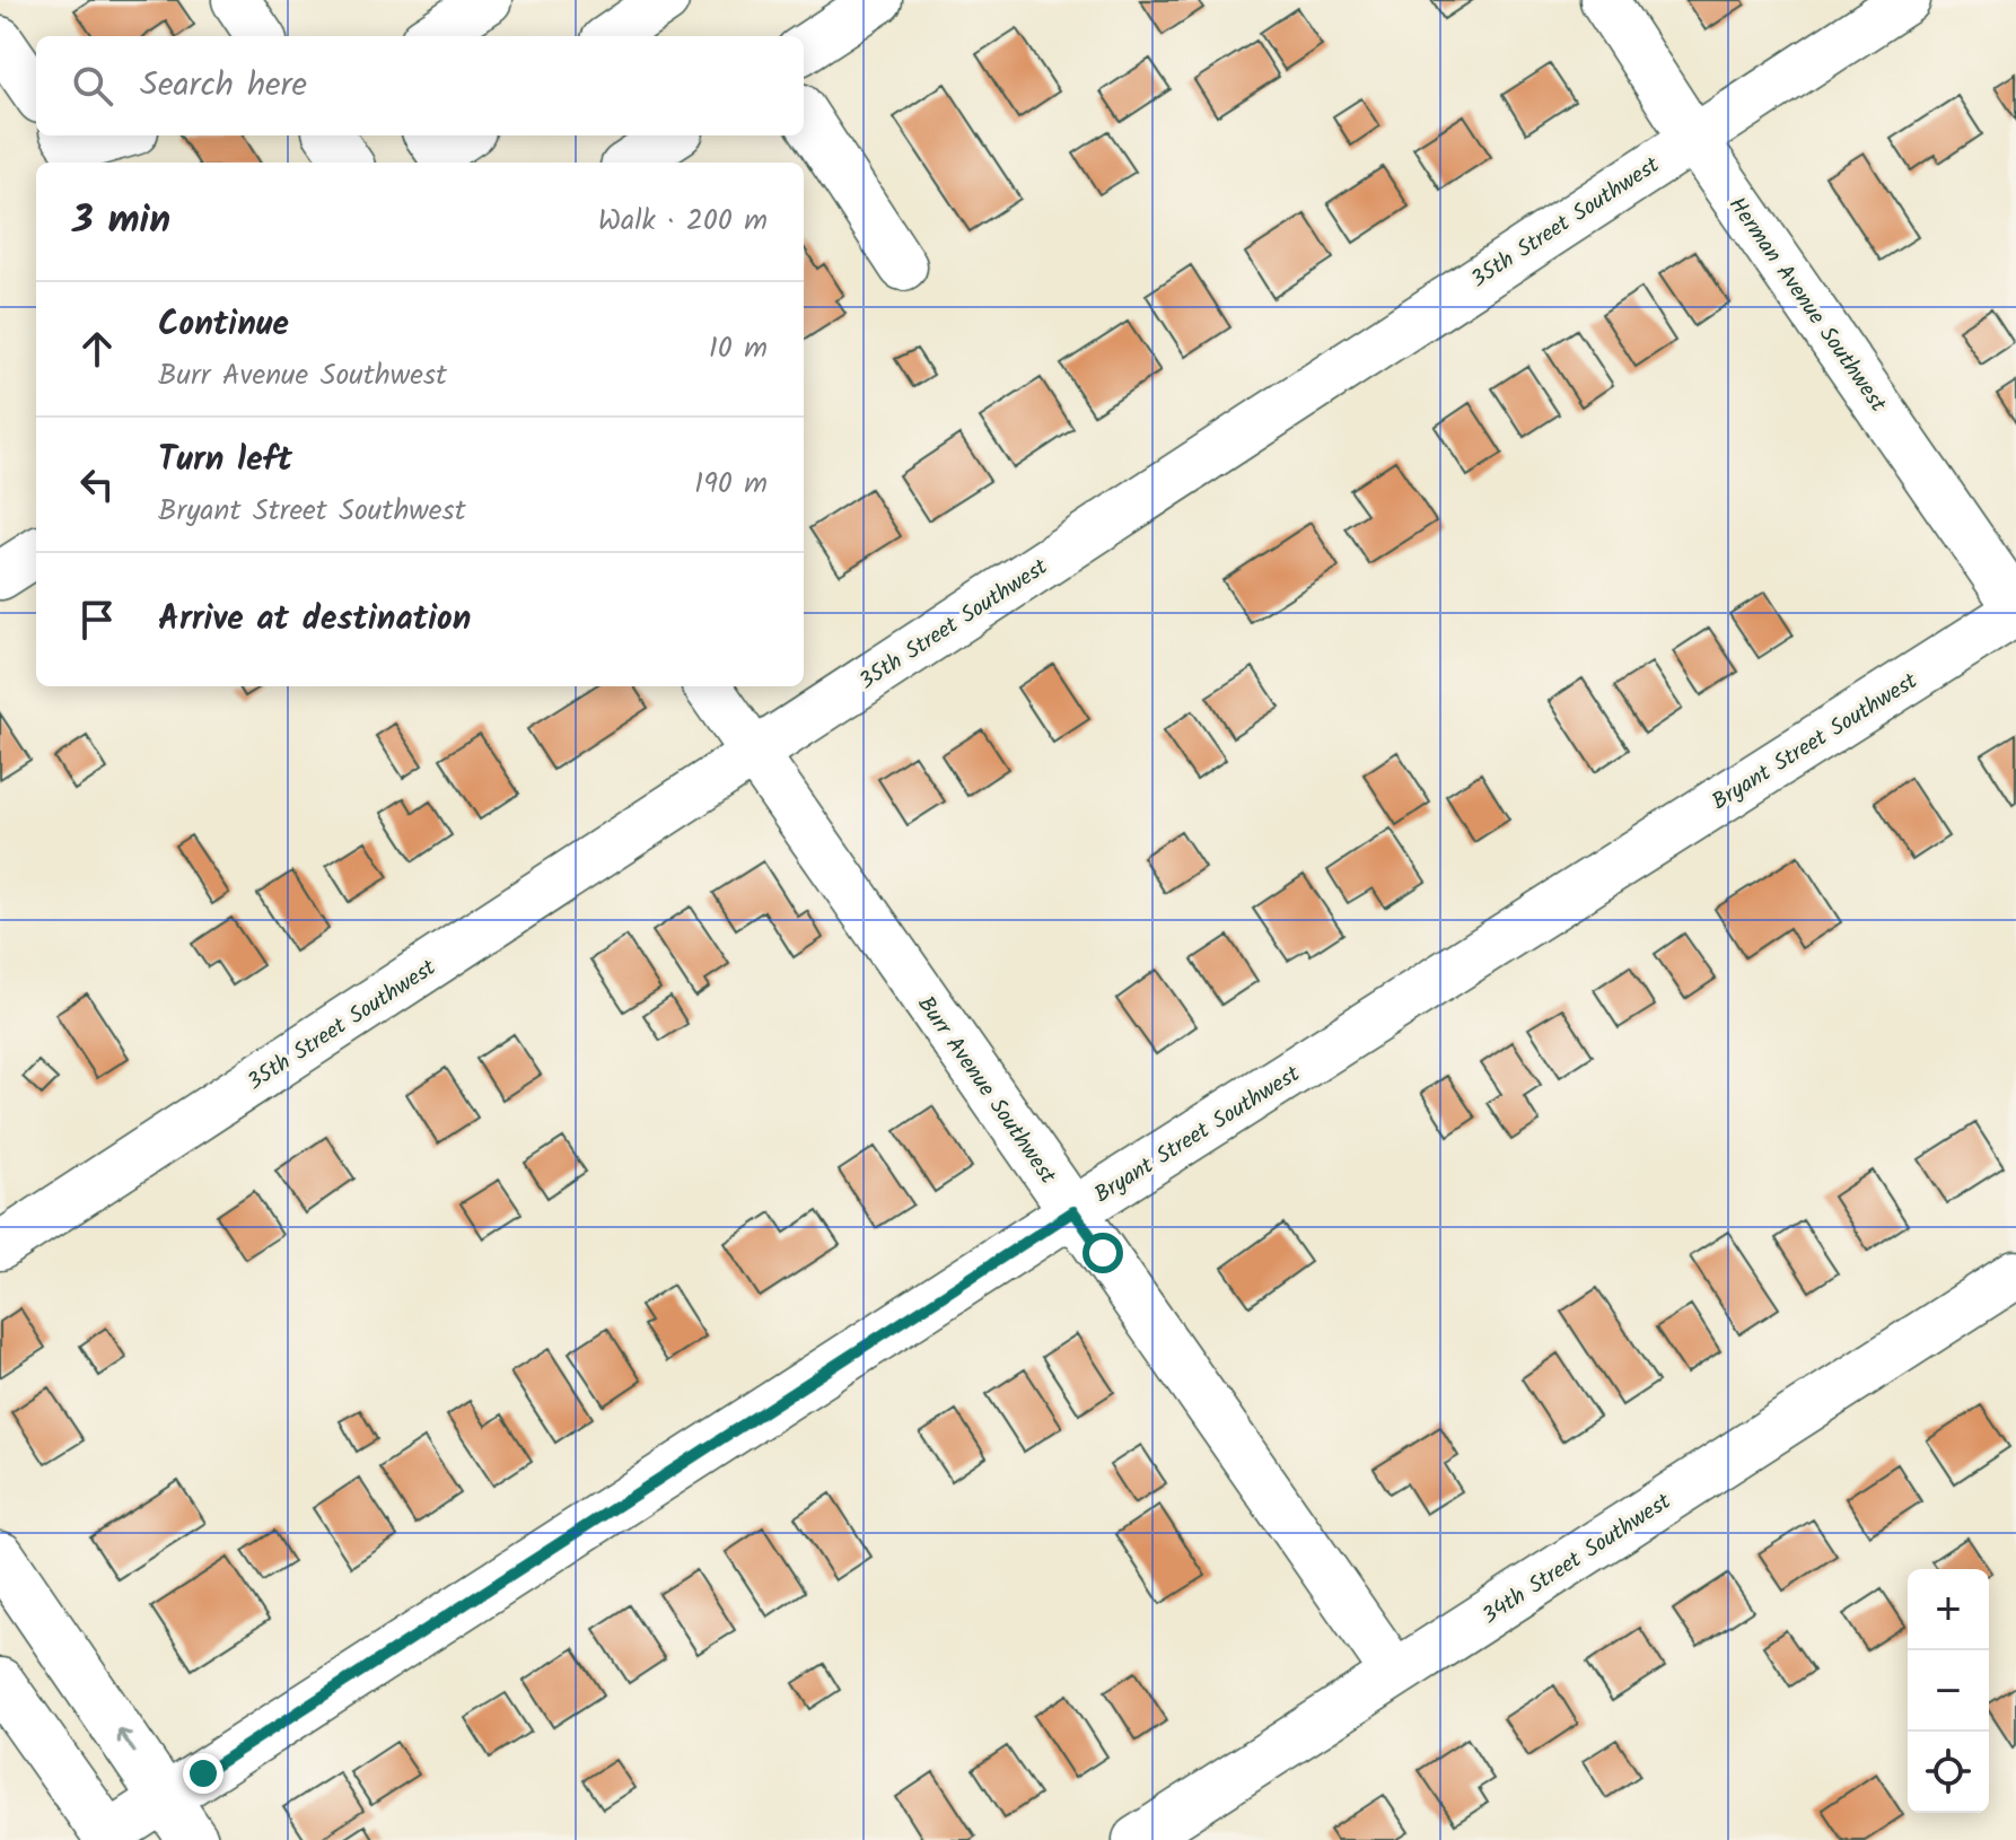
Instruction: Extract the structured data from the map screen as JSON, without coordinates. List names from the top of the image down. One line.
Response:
{"streets":{"street":["35th Street Southwest","Herman Avenue Southwest","Bryant Street Southwest","Burr Avenue Southwest","34th Street Southwest"]},"crossings":[["35th Street Southwest","Herman Avenue Southwest"],["35th Street Southwest","Burr Avenue Southwest"],["Herman Avenue Southwest","Bryant Street Southwest"],["Bryant Street Southwest","Burr Avenue Southwest"],["Burr Avenue Southwest","34th Street Southwest"]],"page":{"search":"Search here","heading":["3 min","Walk · 200 m"],"list":[["Continue","Burr Avenue Southwest","10 m"],["Turn left","Bryant Street Southwest","190 m"],"Arrive at destination"],"map_buttons":["+","−"]}}
